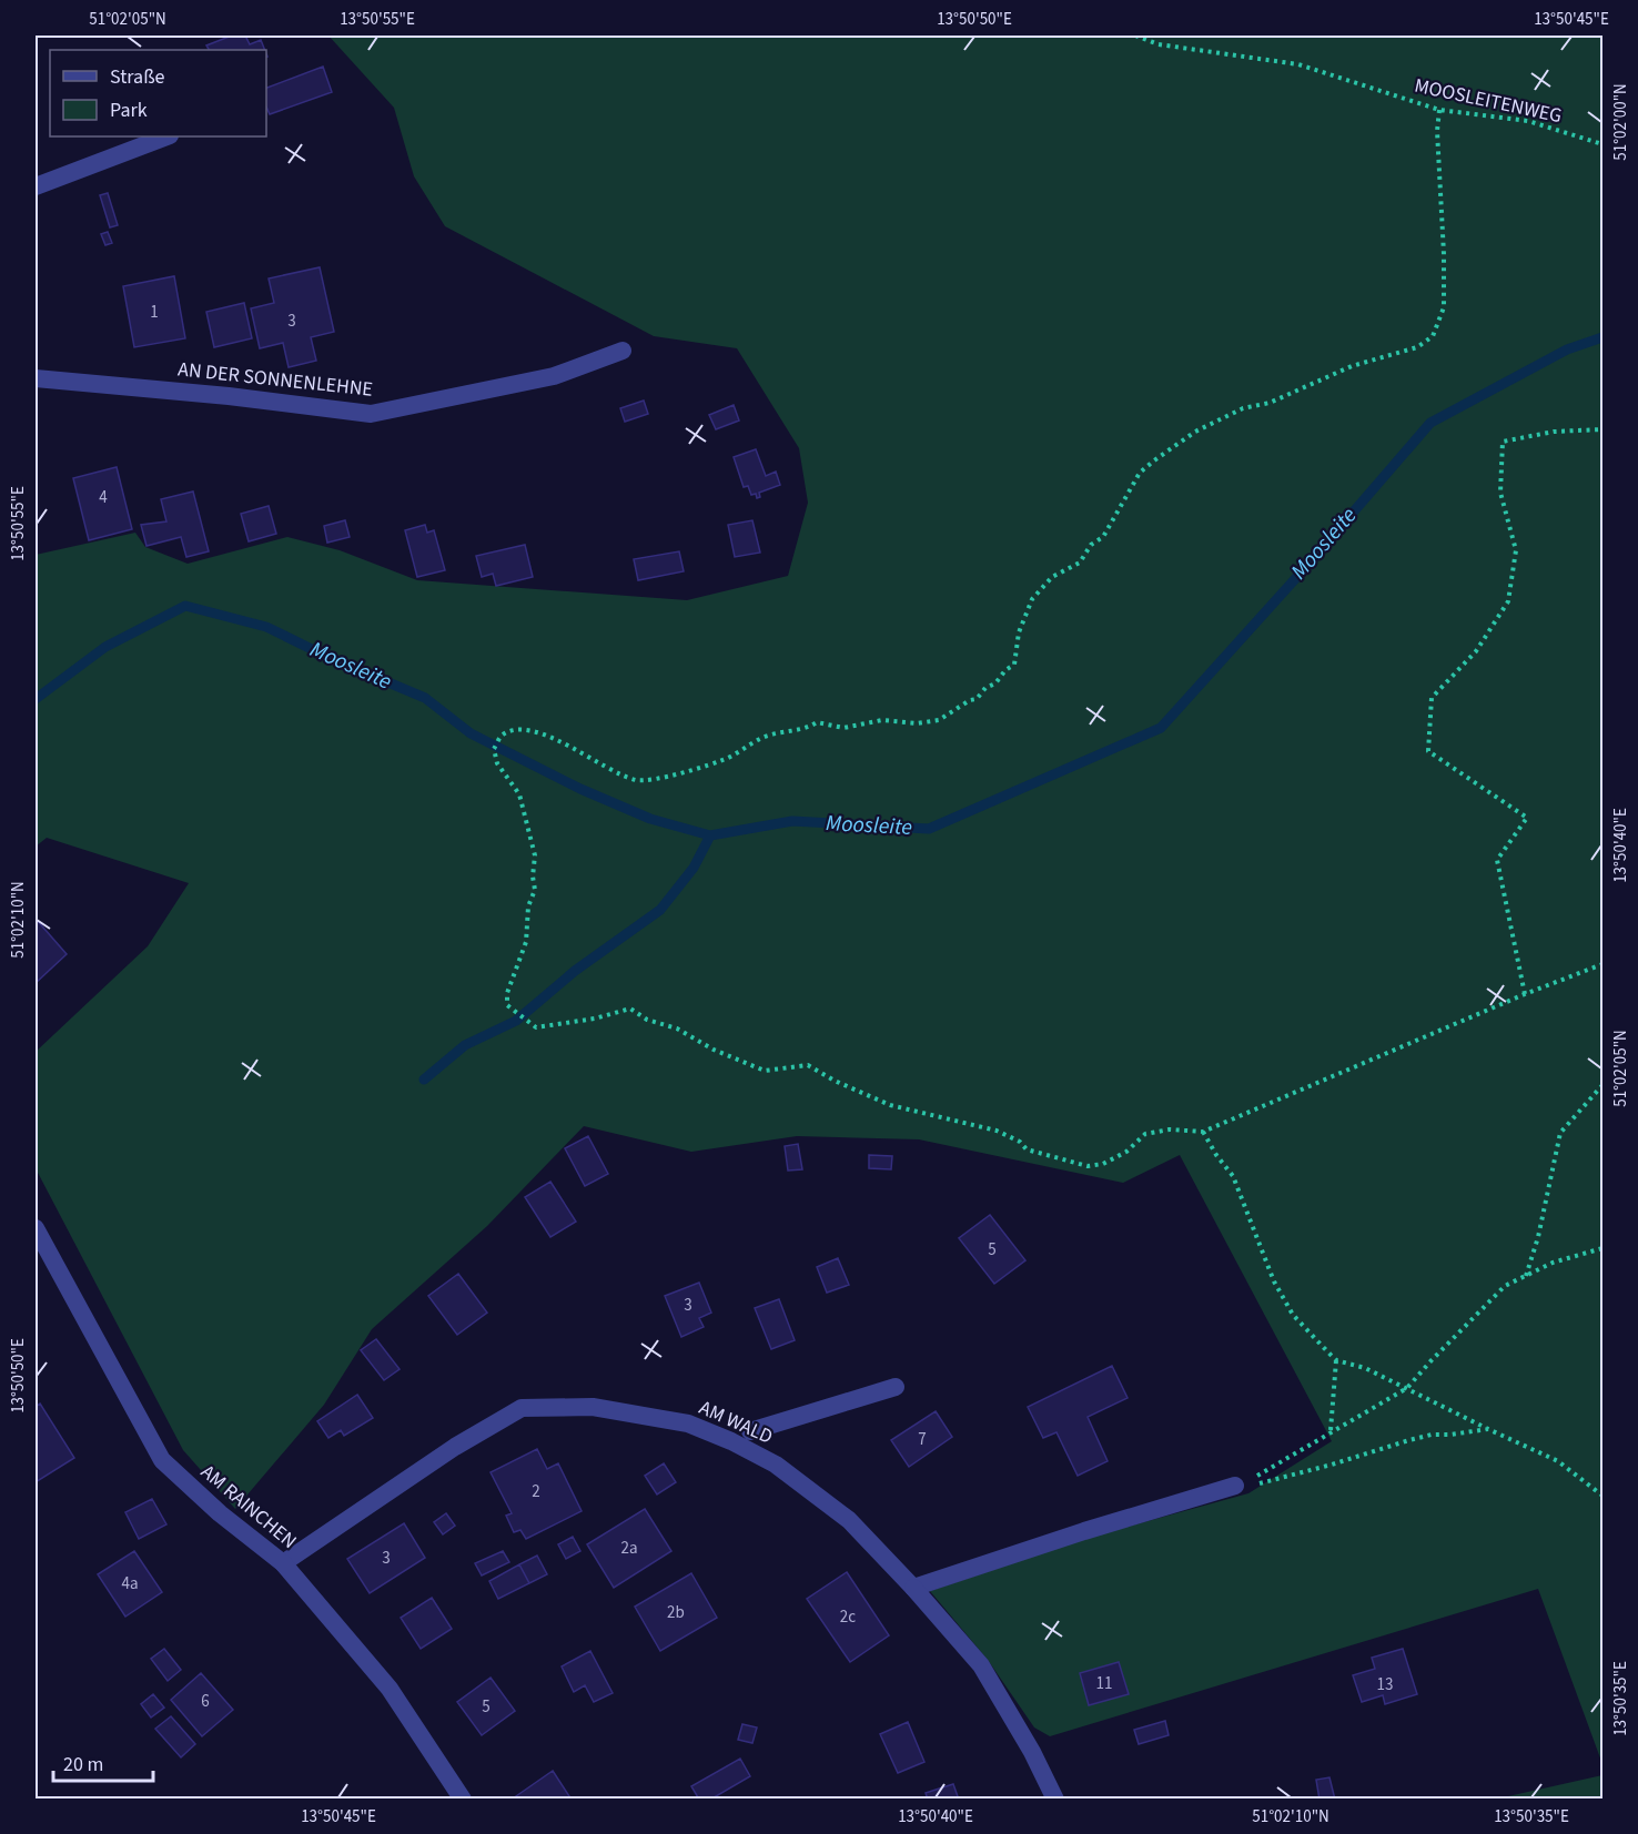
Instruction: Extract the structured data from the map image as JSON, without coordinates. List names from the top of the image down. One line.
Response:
{"streets":{"street":["AN DER SONNENLEHNE","AM WALD","AM RAINCHEN"],"path":["MOOSLEITENWEG"]},"crossings":[["AM WALD","AM RAINCHEN"]],"water":["Moosleite"],"house_numbers":["1","3","4","5","3","7","2","2a","3","4a","2b","2c","11","13","6","5"],"legend":["Straße","Park"],"scale_bar":"20 m","coordinates":["51°02'05\"N","13°50'55\"E","13°50'50\"E","13°50'45\"E","51°02'00\"N","13°50'40\"E","51°02'10\"N","13°50'35\"E"]}
